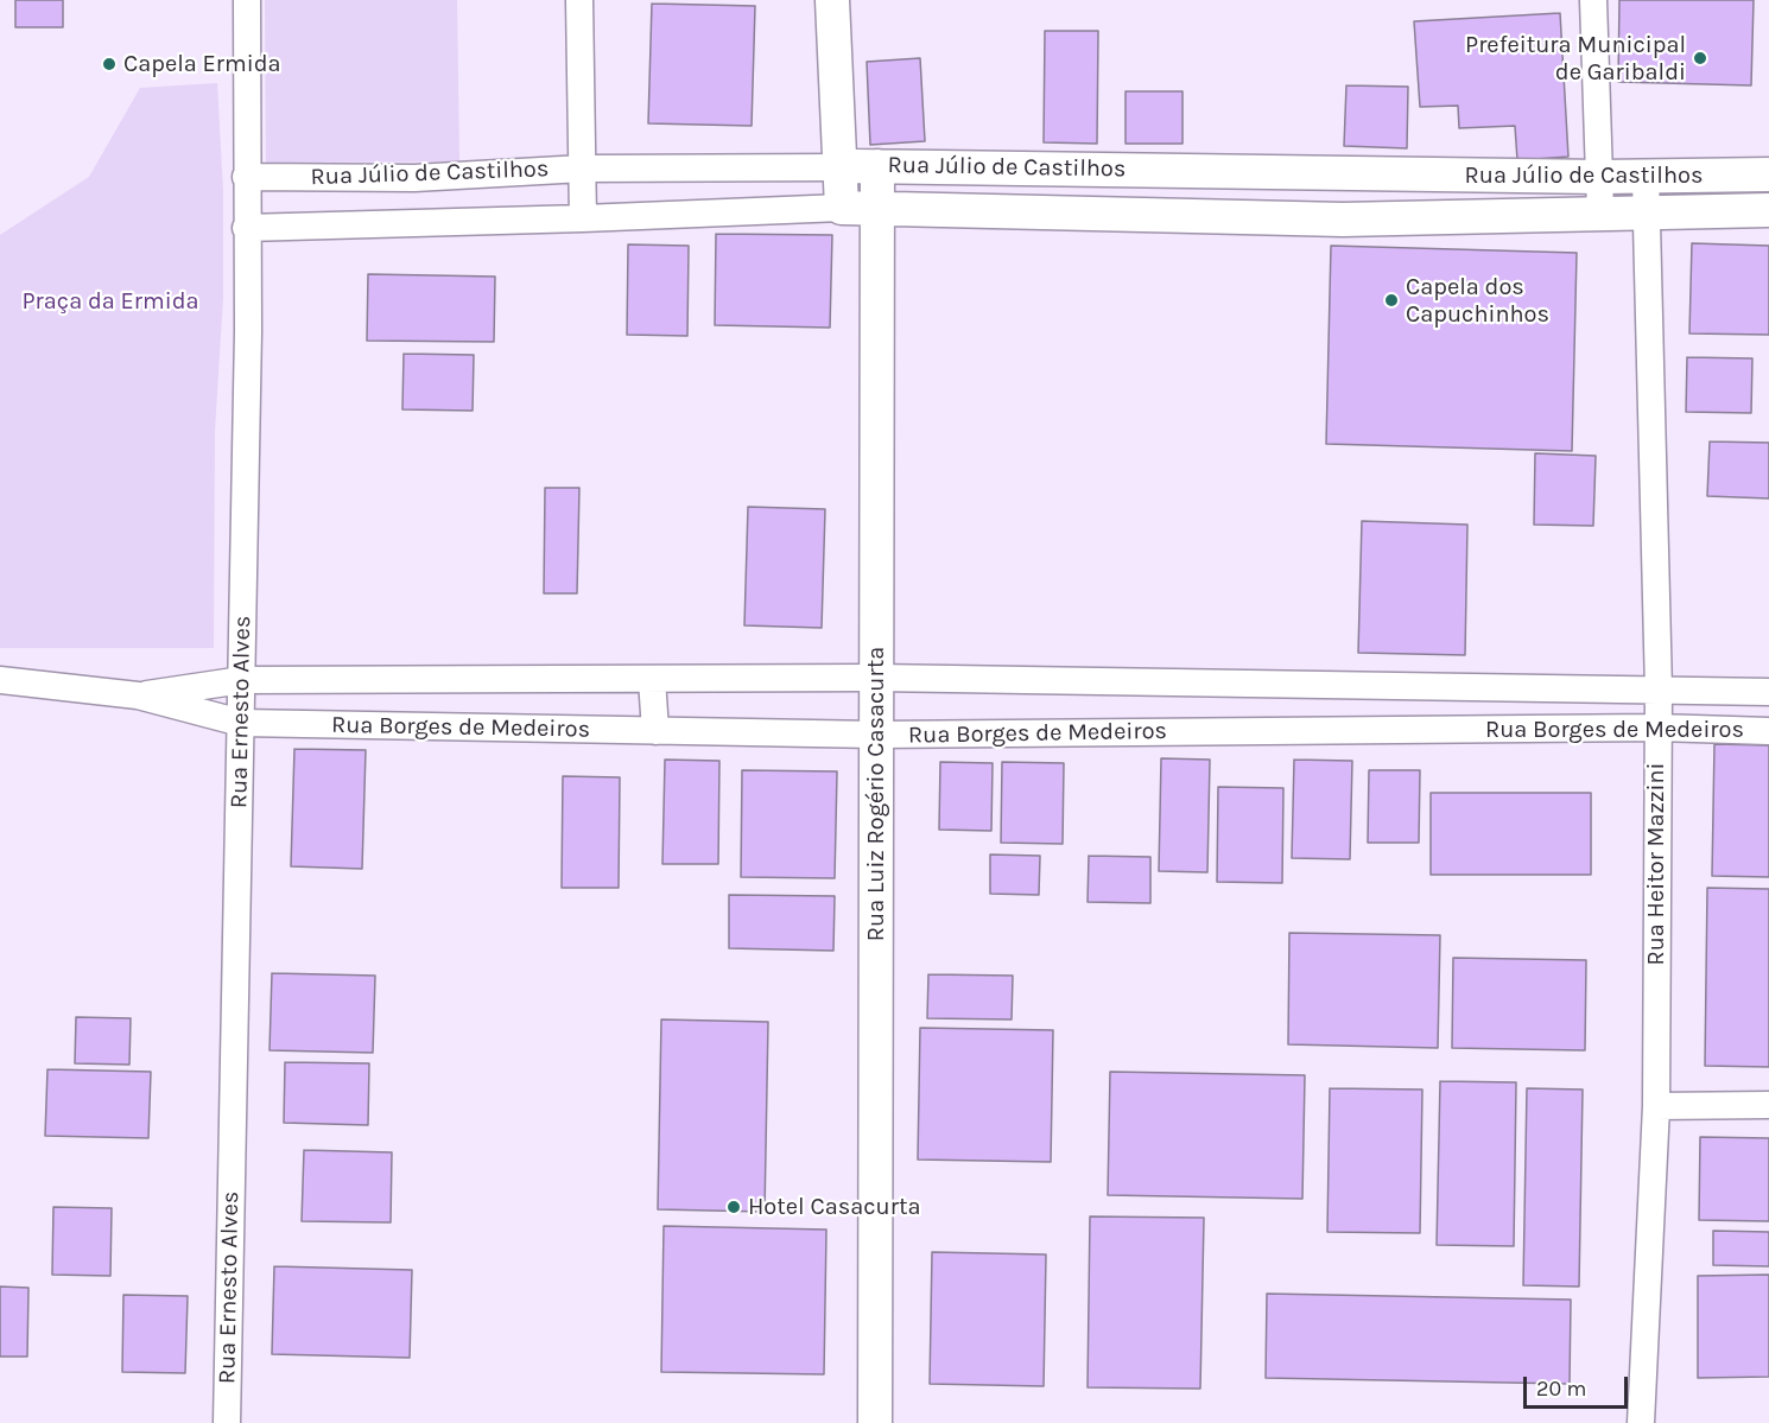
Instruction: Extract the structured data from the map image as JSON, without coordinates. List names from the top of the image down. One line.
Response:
{"streets":{"street":["Rua Júlio de Castilhos","Rua Ernesto Alves","Rua Borges de Medeiros","Rua Luiz Rogério Casacurta","Rua Heitor Mazzini"]},"crossings":[["Rua Júlio de Castilhos","Rua Ernesto Alves"],["Rua Júlio de Castilhos","Rua Luiz Rogério Casacurta"],["Rua Júlio de Castilhos","Rua Heitor Mazzini"],["Rua Ernesto Alves","Rua Borges de Medeiros"],["Rua Borges de Medeiros","Rua Luiz Rogério Casacurta"],["Rua Borges de Medeiros","Rua Heitor Mazzini"]],"parks":["Praça da Ermida"],"places":["Prefeitura Municipal de Garibaldi","Capela Ermida","Capela dos Capuchinhos","Hotel Casacurta"],"scale_bar":"20 m"}
